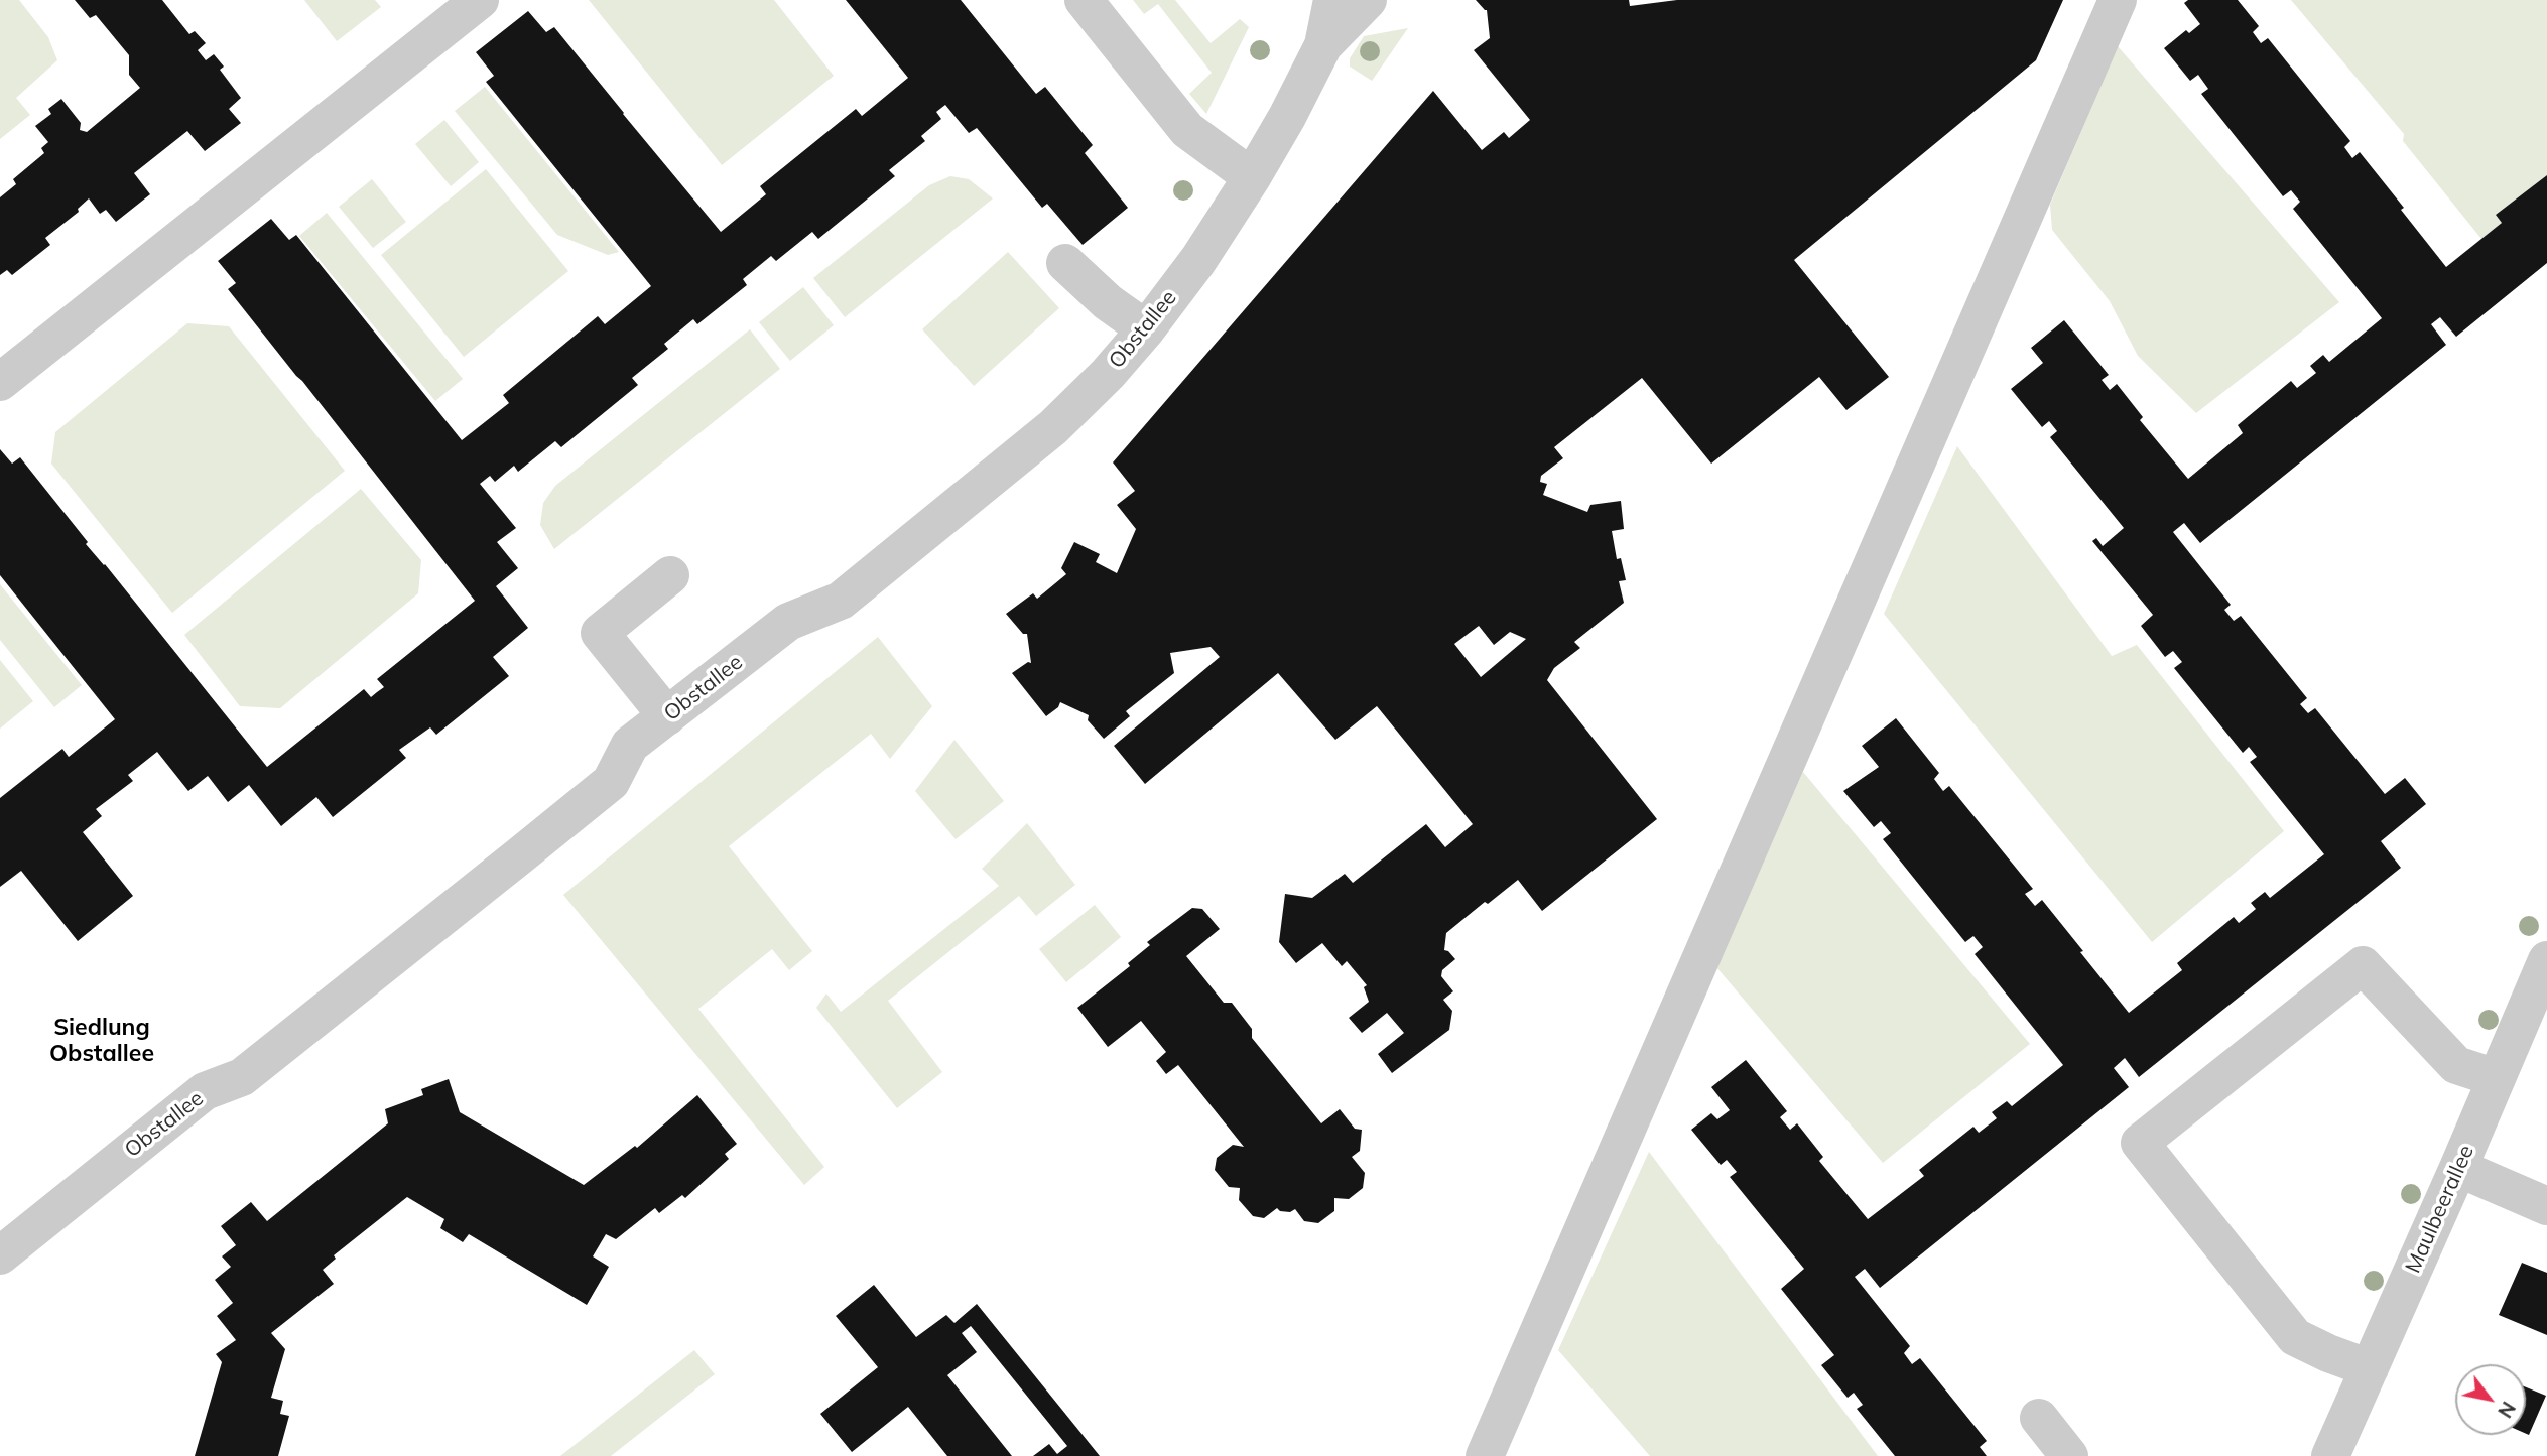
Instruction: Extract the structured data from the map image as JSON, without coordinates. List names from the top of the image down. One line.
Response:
{"streets":{"street":["Obstallee","Maulbeerallee"]},"districts":["Siedlung Obstallee"],"north":"bottom right"}
